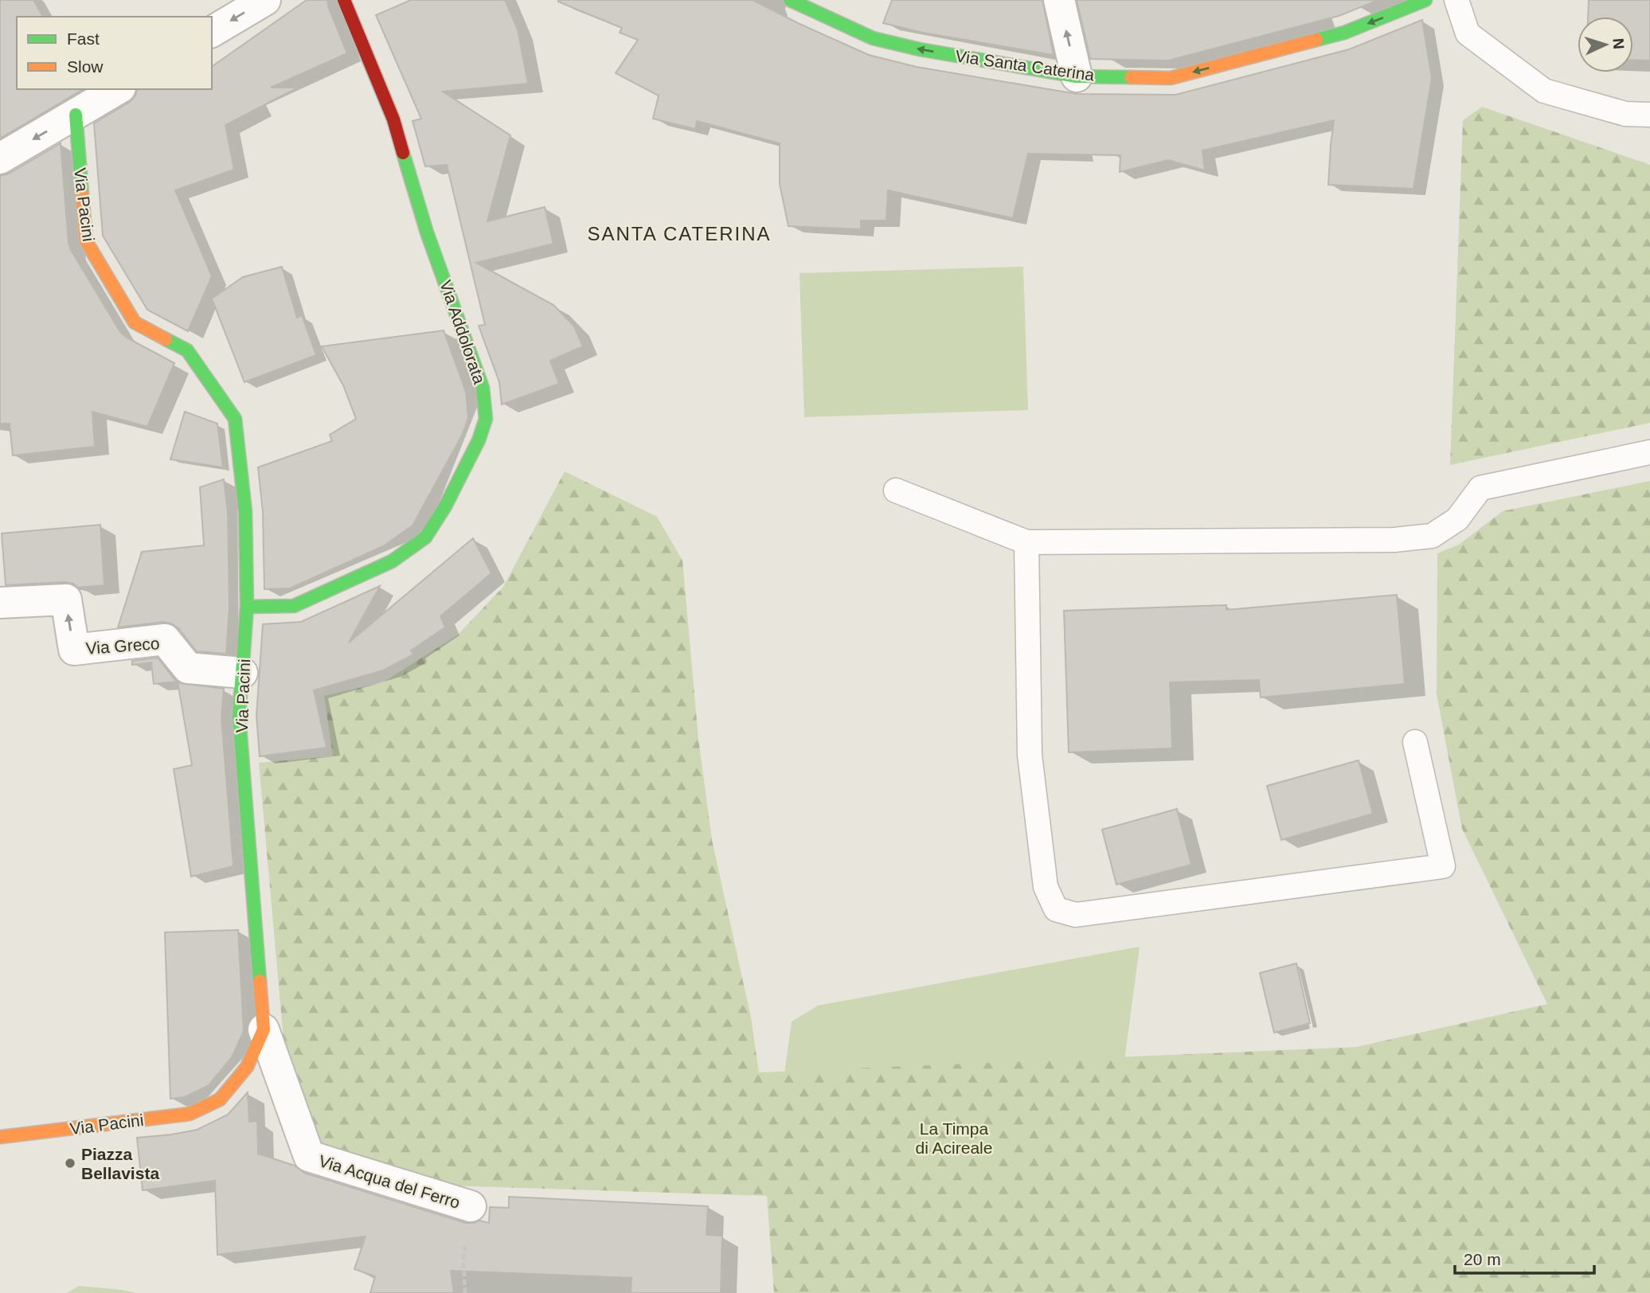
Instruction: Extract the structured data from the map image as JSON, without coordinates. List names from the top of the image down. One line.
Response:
{"streets":{"street":["Via Santa Caterina","Via Pacini","Via Addolorata","Via Greco","Via Acqua del Ferro"]},"crossings":[["Via Pacini","Via Addolorata"],["Via Pacini","Via Greco"],["Via Pacini","Via Acqua del Ferro"]],"one_way":["Via Santa Caterina","Via Greco"],"districts":["SANTA CATERINA"],"parks":["La Timpa di Acireale"],"places":["Piazza Bellavista"],"legend":["Fast","Slow"],"scale_bar":"20 m","north":"right"}
